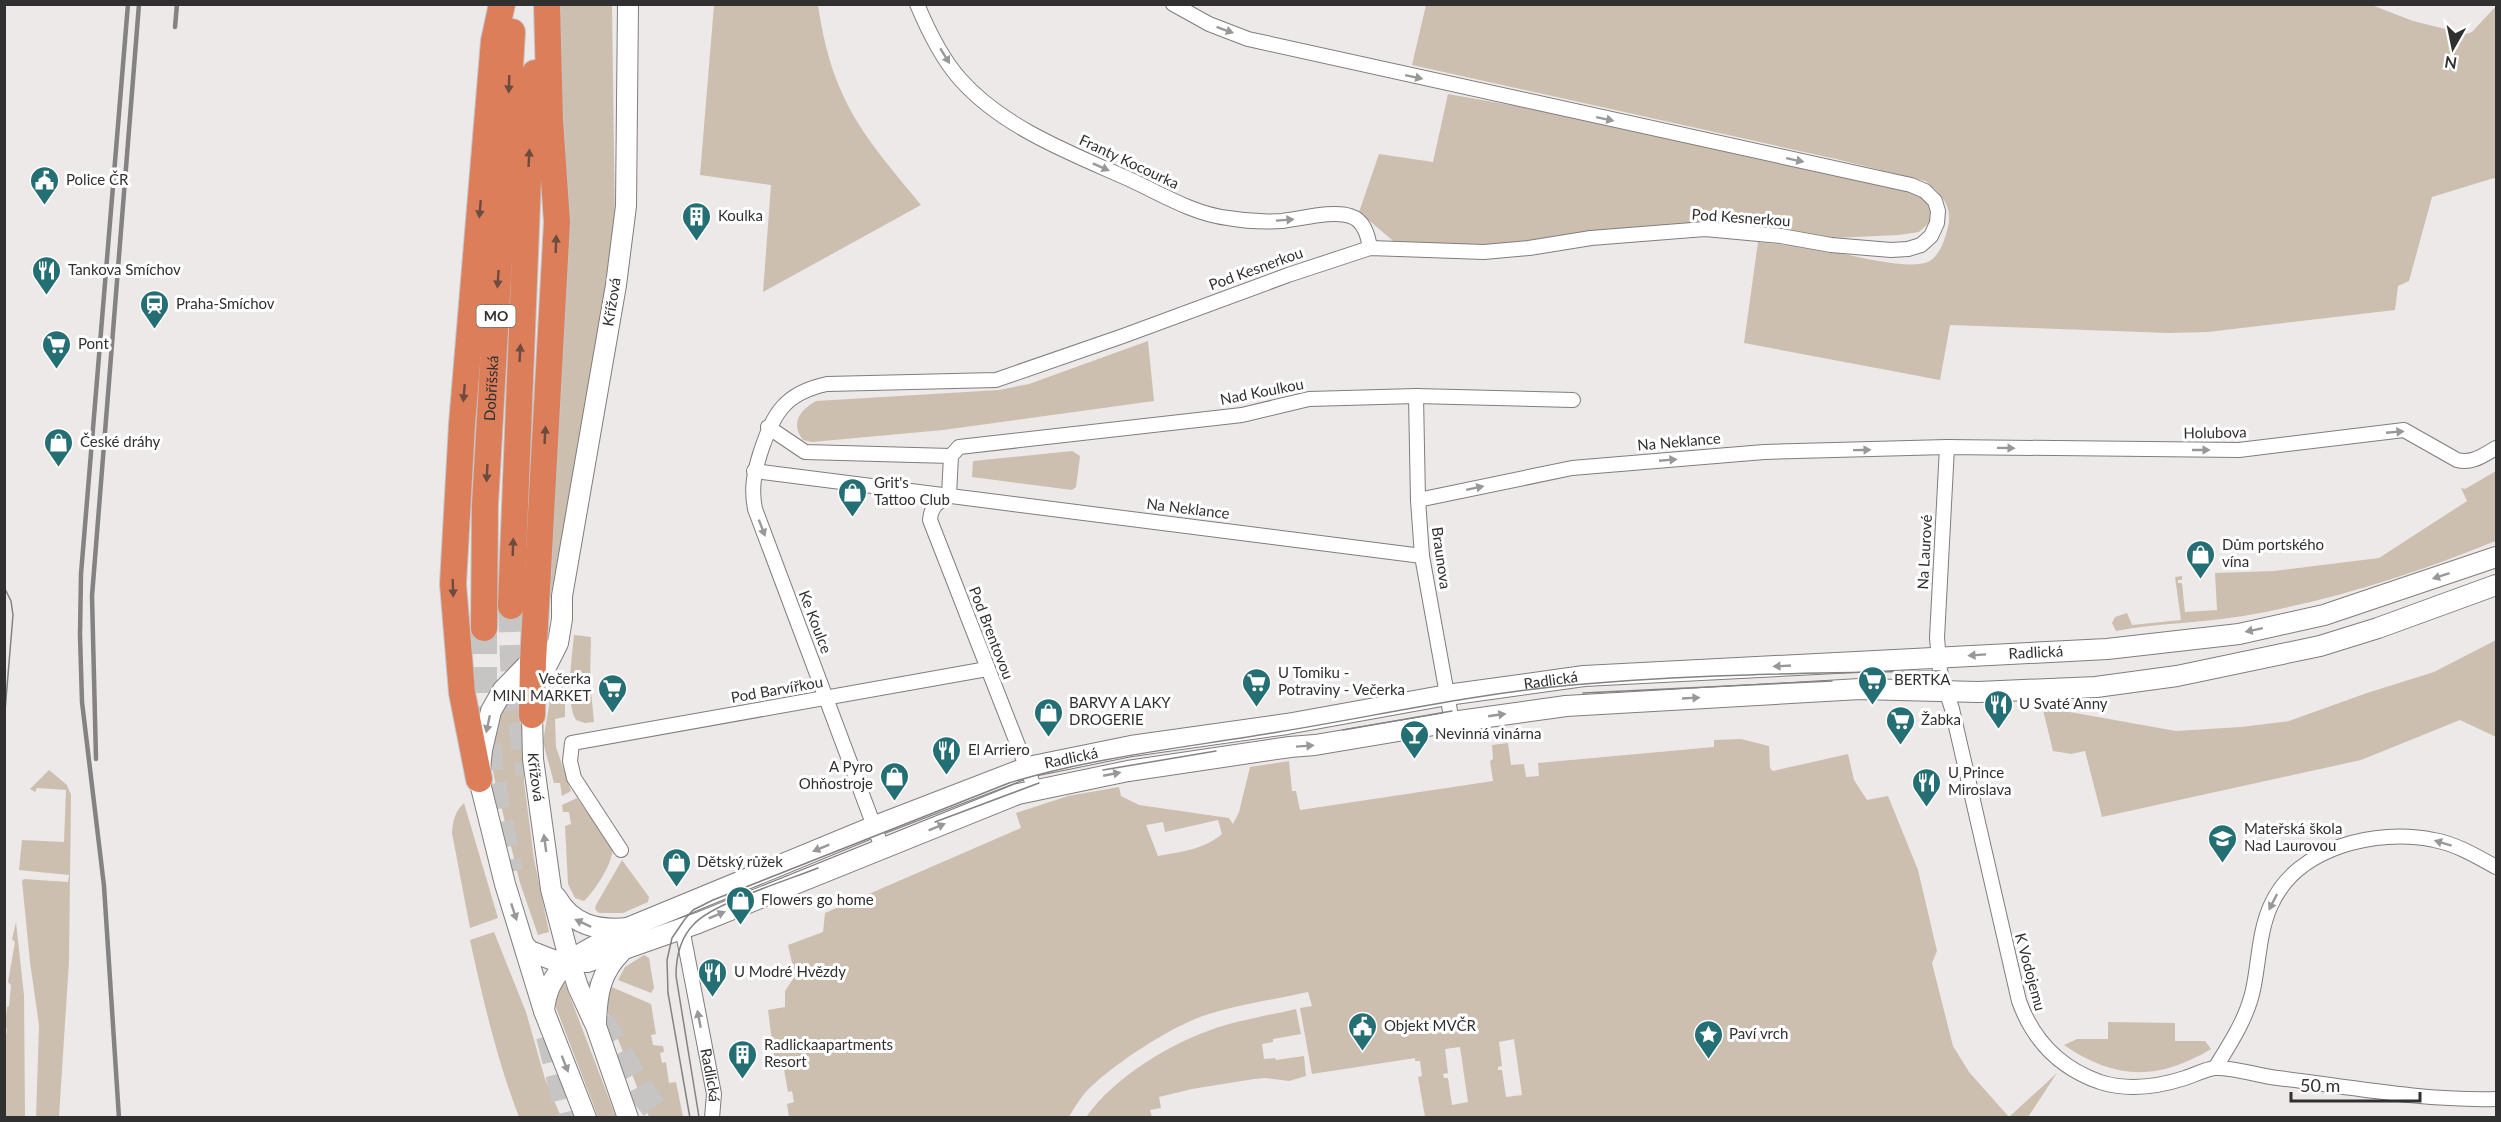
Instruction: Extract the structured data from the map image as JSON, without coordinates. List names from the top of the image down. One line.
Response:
{"streets":{"highway":["MO","Dobříšská"],"main road":["Křížová","Radlická"],"street":["Franty Kocourka","Pod Kesnerkou","Nad Koulkou","Holubova","Na Neklance","Na Laurové","Braunova","Ke Koulce","Pod Brentovou","Pod Barvířkou","K Vodojemu"]},"crossings":[["Franty Kocourka","Pod Kesnerkou"],["Pod Kesnerkou","Na Neklance"],["Pod Kesnerkou","Ke Koulce"],["Křížová","Radlická"],["Nad Koulkou","Braunova"],["Holubova","Na Neklance"],["Holubova","Na Laurové"],["Na Neklance","Na Laurové"],["Na Neklance","Braunova"],["Na Neklance","Ke Koulce"],["Na Neklance","Pod Brentovou"],["Na Laurové","Radlická"],["Na Laurové","K Vodojemu"],["Braunova","Radlická"],["Ke Koulce","Radlická"],["Ke Koulce","Pod Barvířkou"],["Pod Brentovou","Radlická"],["Pod Brentovou","Pod Barvířkou"],["Radlická","K Vodojemu"]],"one_way":["Franty Kocourka","Holubova","Na Neklance","Ke Koulce"],"places":{"public building":["Police ČR","Objekt MVČR"],"building":["Koulka","Radlickaapartments Resort"],"restaurant":["Tankova Smíchov","U Svaté Anny","El Arriero","U Prince Miroslava","U Modré Hvězdy"],"station":["Praha-Smíchov"],"supermarket":["Pont","BERTKA","U Tomiku - Potraviny - Večerka","Večerka MINI MARKET","Žabka"],"shop":["České dráhy","Grit's Tattoo Club","Dům portského vína","BARVY A LAKY DROGERIE","A Pyro Ohňostroje","Dětský růžek","Flowers go home"],"bar":["Nevinná vinárna"],"school or university":["Mateřská škola Nad Laurovou"],"place":["Paví vrch"]},"scale_bar":"50 m","north":"bottom"}
